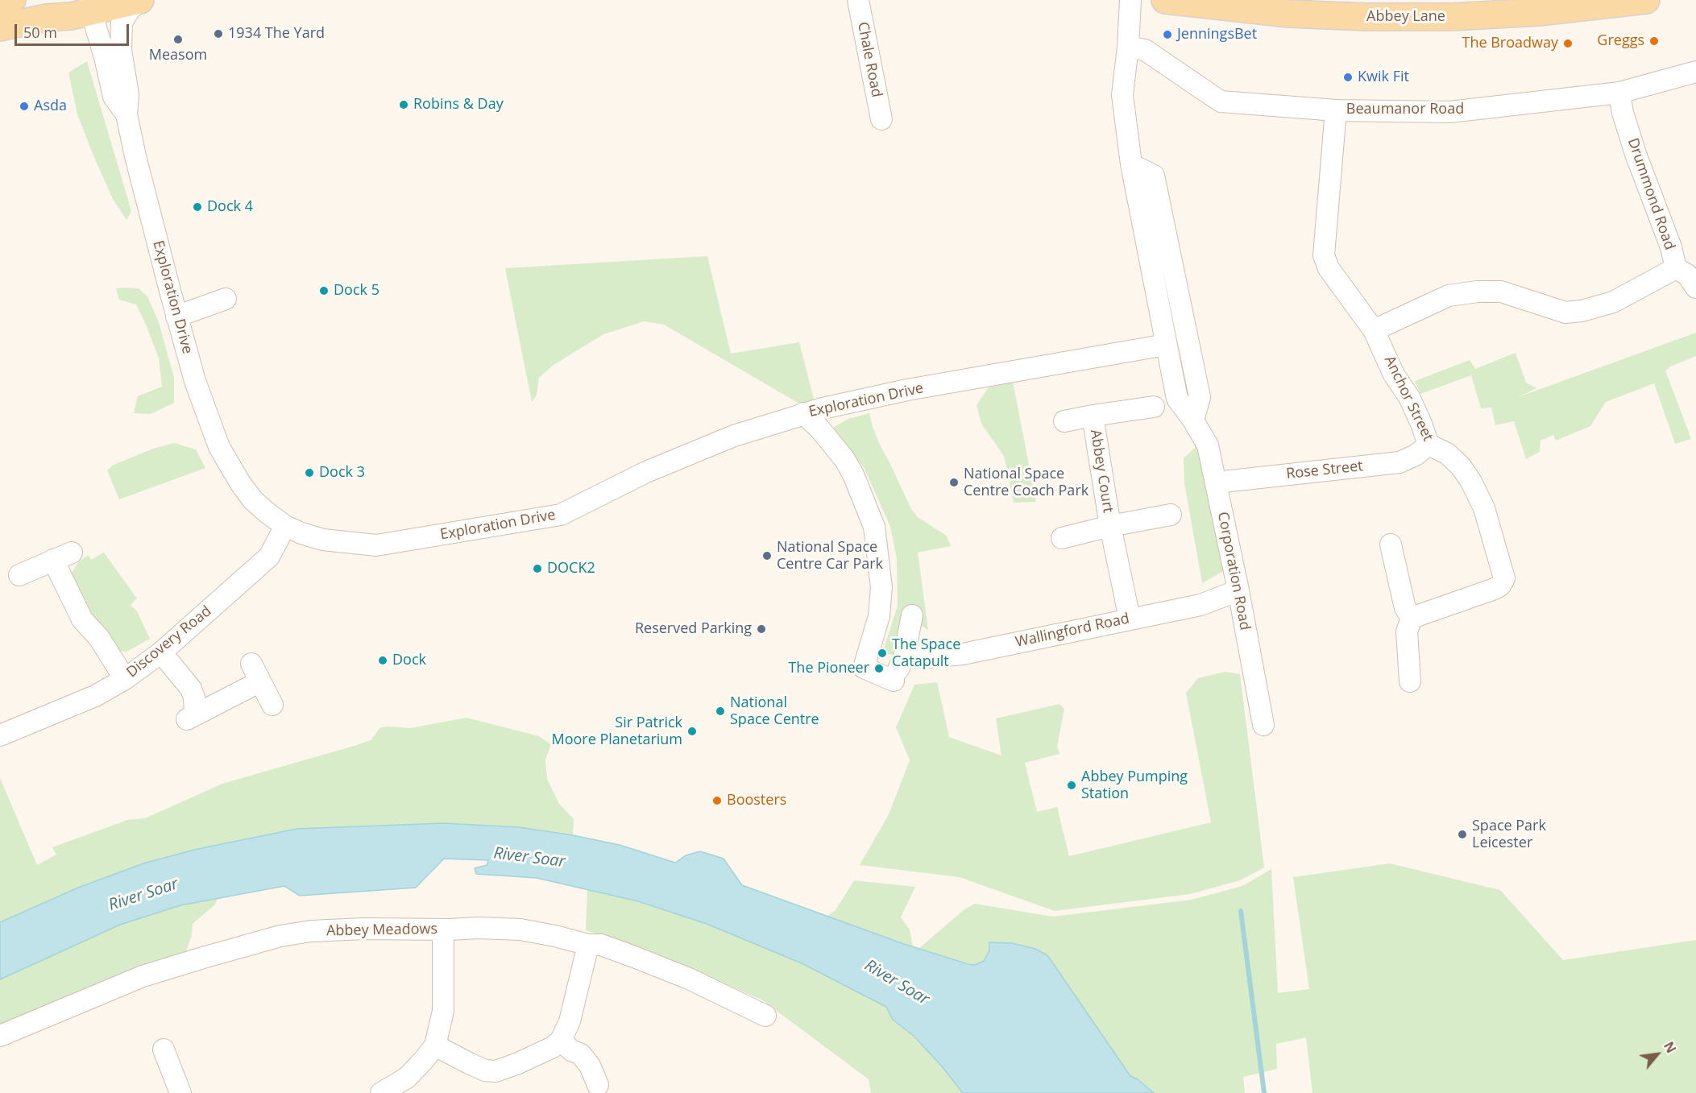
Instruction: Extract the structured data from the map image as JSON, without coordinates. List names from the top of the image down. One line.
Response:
{"streets":{"main road":["Abbey Lane"],"street":["Chale Road","Beaumanor Road","Drummond Road","Exploration Drive","Anchor Street","Rose Street","Abbey Court","Corporation Road","Wallingford Road","Discovery Road","Abbey Meadows"]},"crossings":[["Beaumanor Road","Drummond Road"],["Beaumanor Road","Anchor Street"],["Beaumanor Road","Corporation Road"],["Exploration Drive","Corporation Road"],["Exploration Drive","Discovery Road"],["Anchor Street","Rose Street"],["Rose Street","Corporation Road"],["Abbey Court","Wallingford Road"],["Corporation Road","Wallingford Road"]],"water":["River Soar"],"places":["1934 The Yard","JenningsBet","Measom","Greggs","The Broadway","Kwik Fit","Robins & Day","Asda","Dock 4","Dock 5","Dock 3","National Space Centre Coach Park","National Space Centre Car Park","DOCK2","Reserved Parking","The Space Catapult","Dock","The Pioneer","National Space Centre","Sir Patrick Moore Planetarium","Abbey Pumping Station","Boosters","Space Park Leicester"],"scale_bar":"50 m","north":"top right"}
